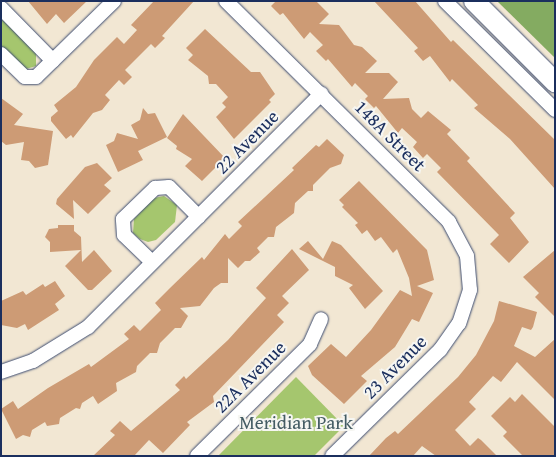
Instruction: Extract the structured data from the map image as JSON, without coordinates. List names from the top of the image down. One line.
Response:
{"streets":{"street":["148A Street","22 Avenue","23 Avenue","22A Avenue"]},"crossings":[["148A Street","22 Avenue"],["148A Street","23 Avenue"]],"parks":["Meridian Park"]}
